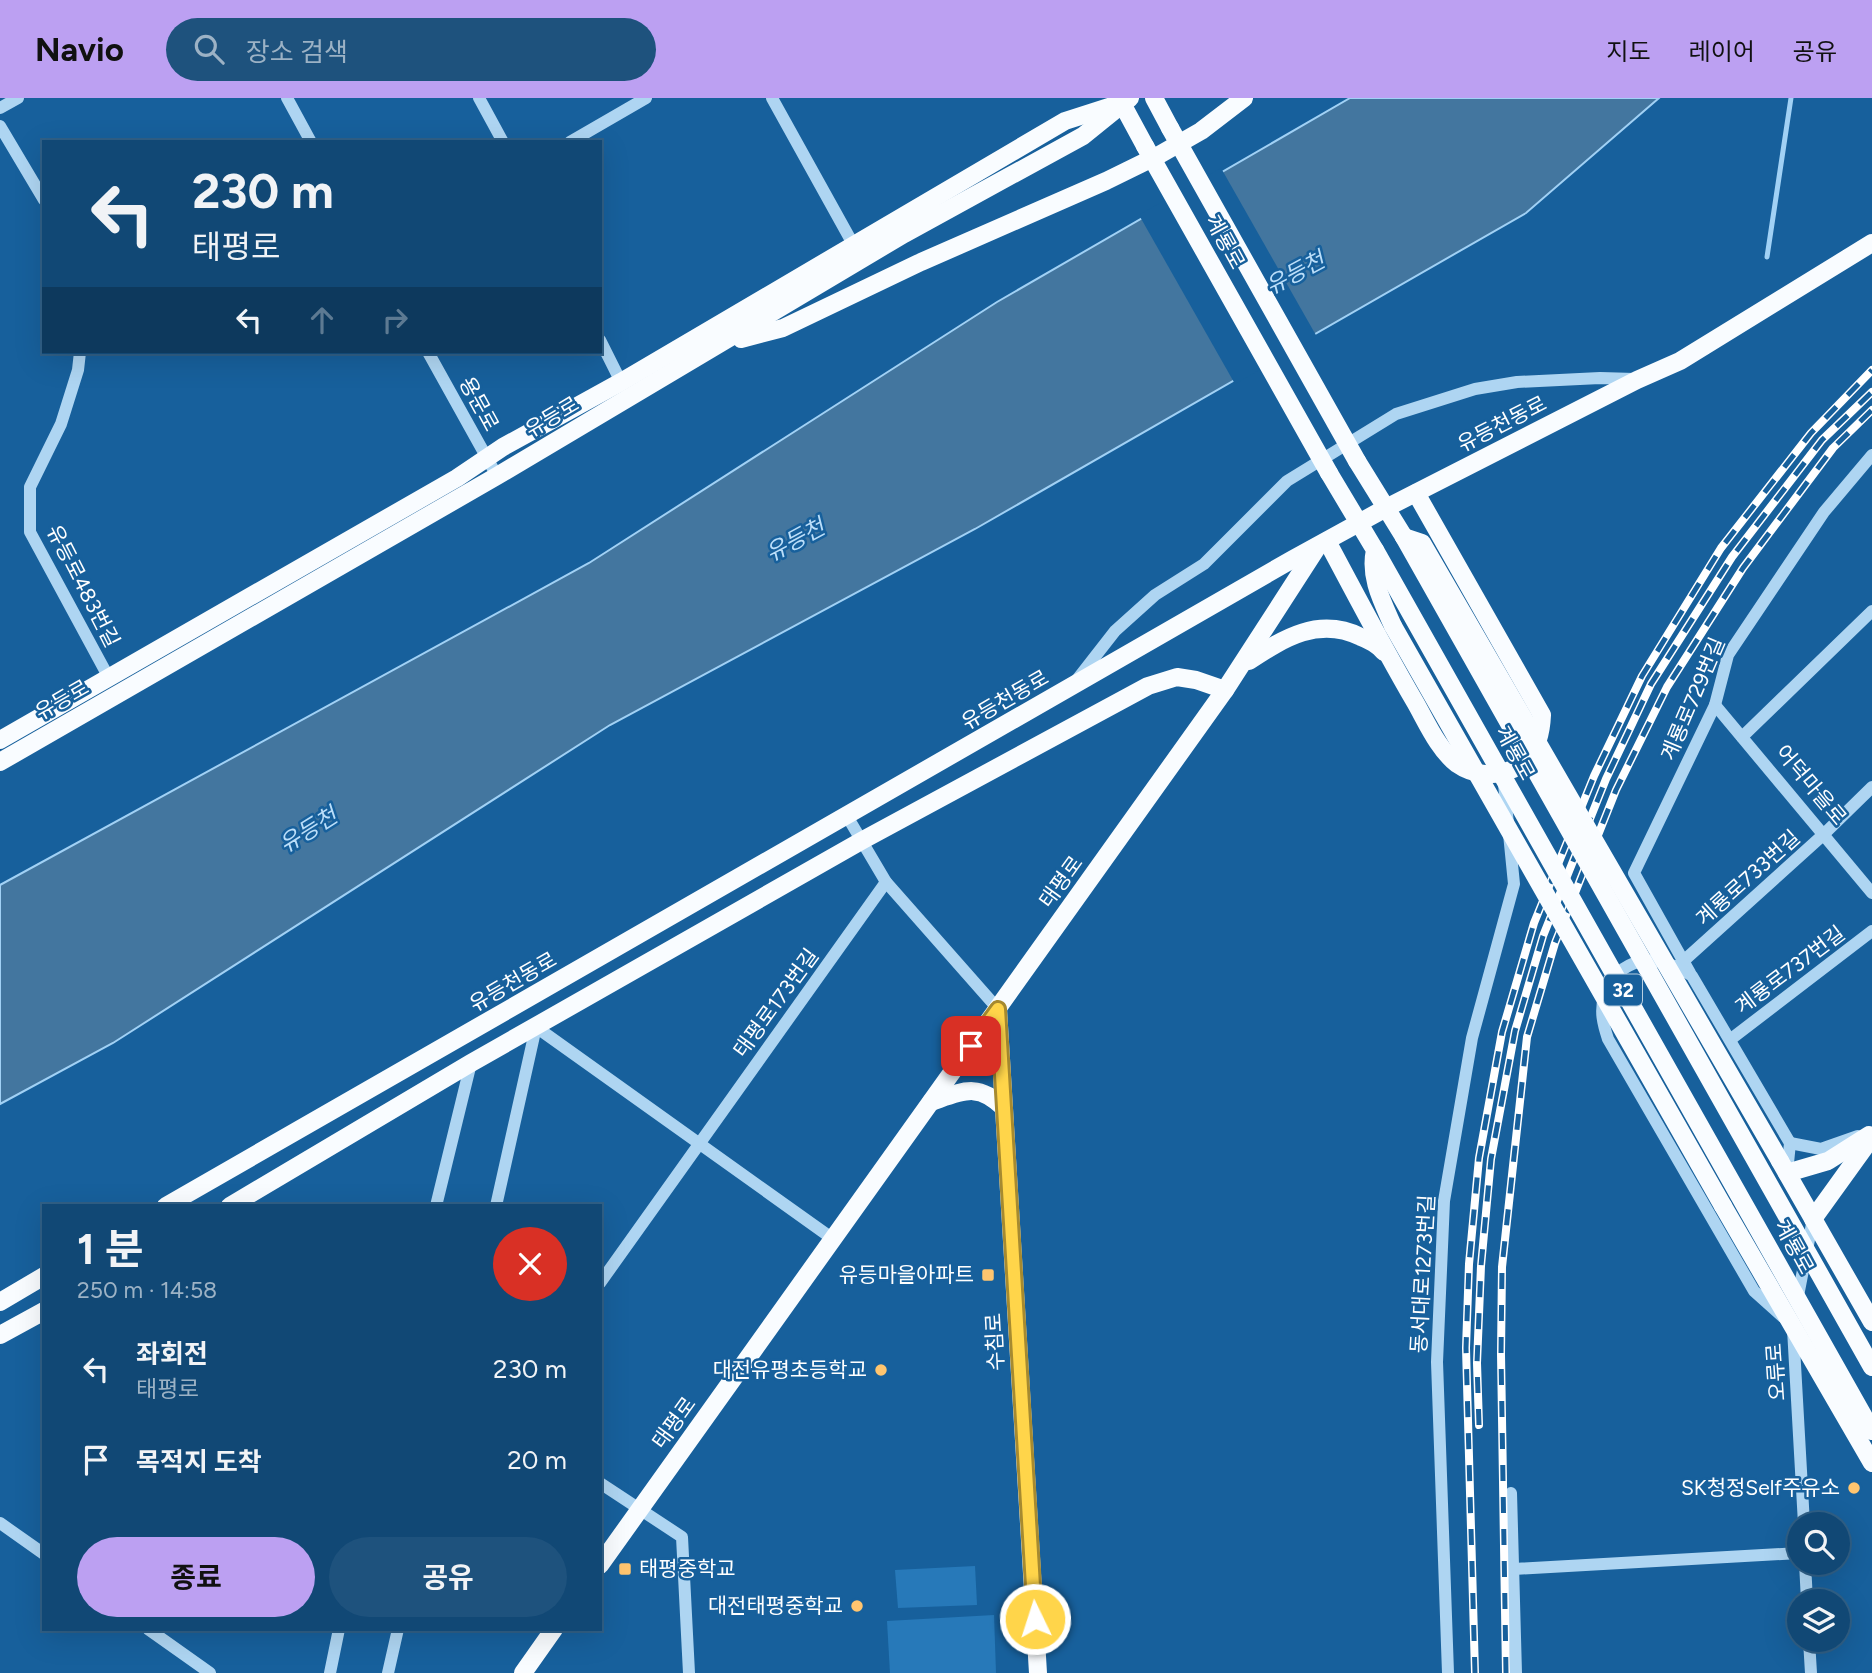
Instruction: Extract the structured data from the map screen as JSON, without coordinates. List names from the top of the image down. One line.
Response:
{"streets":{"main road":["계룡로","유등로","유등천동로","태평로","32","수침로"],"street":["용문로","유등로483번길","계룡로729번길","어덕마을로","계룡로733번길","계룡로737번길","태평로173번길","동서대로1273번길","오류로"]},"crossings":[["계룡로","유등로"],["계룡로","유등천동로"],["용문로","유등로"],["유등로","유등로483번길"],["유등천동로","태평로"],["계룡로729번길","어덕마을로"],["계룡로729번길","계룡로733번길"],["계룡로729번길","계룡로737번길"],["어덕마을로","계룡로733번길"],["태평로","수침로"]],"water":["유등천"],"places":{"transit":["유등마을아파트","태평중학교"],"other":["대전유평초등학교","SK청정Self주유소","대전태평중학교"]},"page":{"header":"Navio","search":"장소 검색","nav":["지도","레이어","공유"],"turn":["230 m","태평로"],"heading":["1 분","250 m · 14:58"],"list":[{"name":"좌회전","note":"태평로","value":"230 m"},{"name":"목적지 도착","value":"20 m"}],"buttons":["종료","공유"]}}
